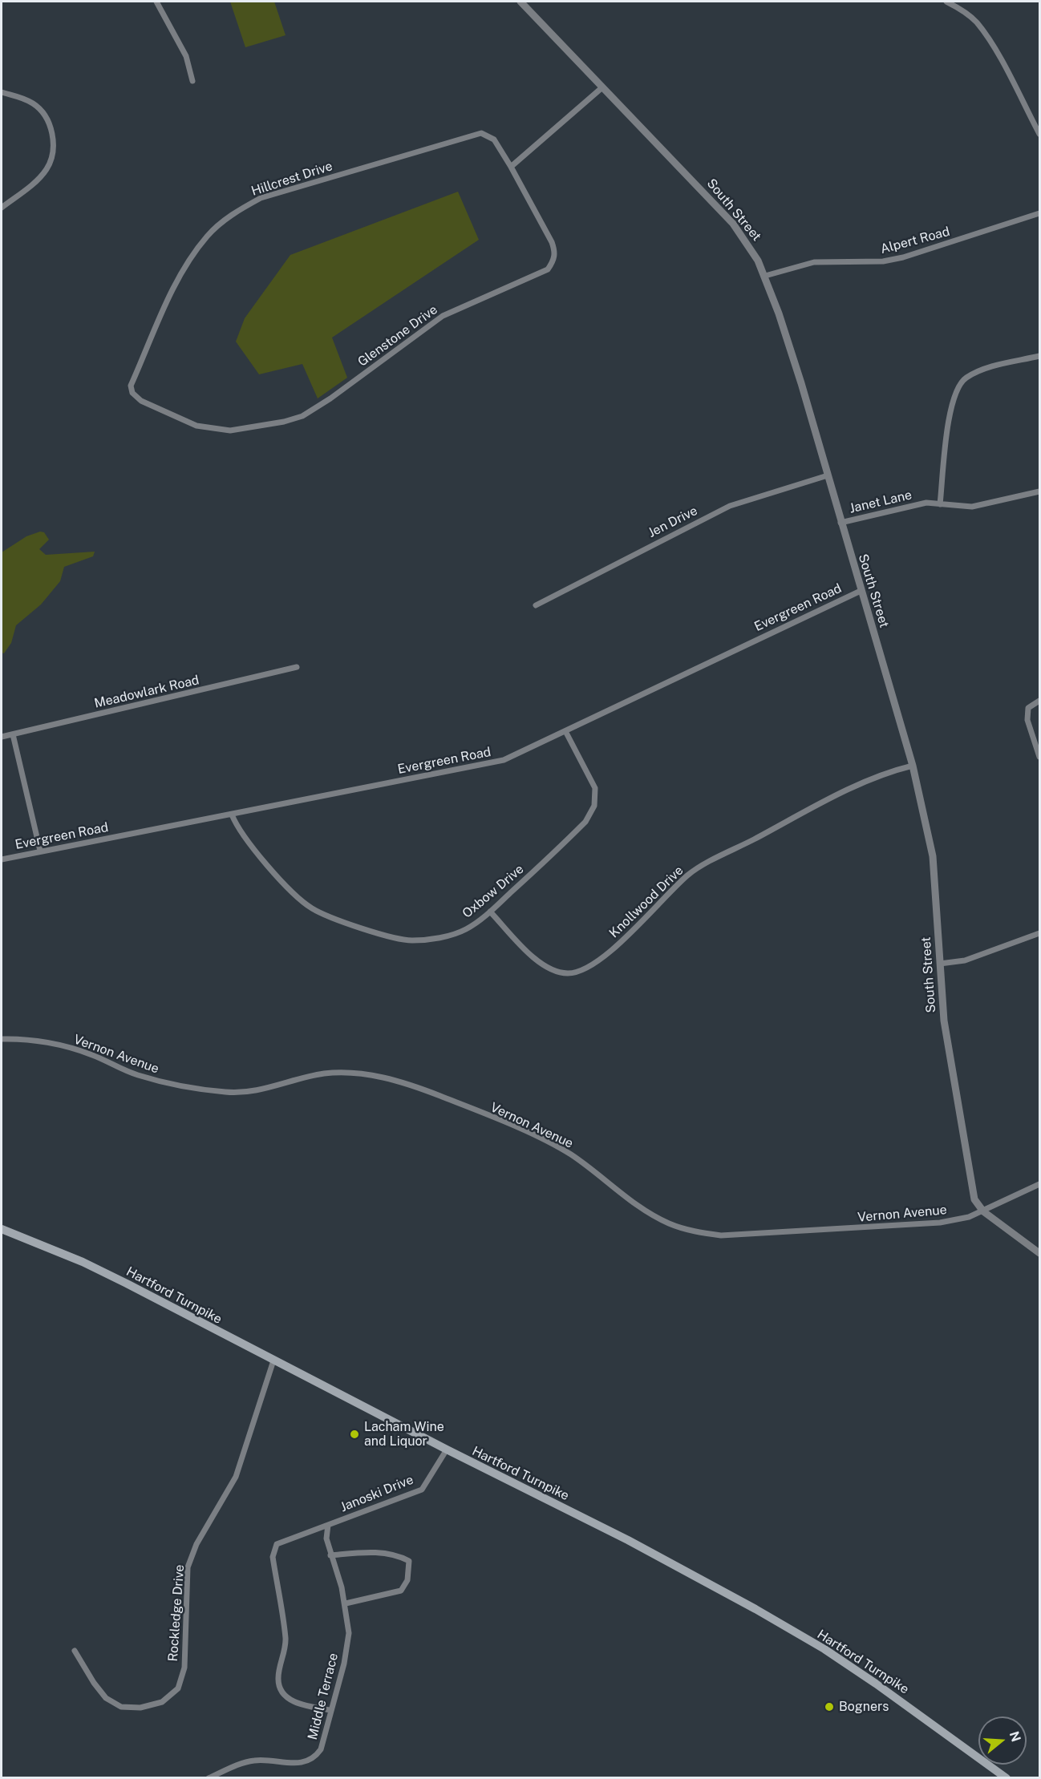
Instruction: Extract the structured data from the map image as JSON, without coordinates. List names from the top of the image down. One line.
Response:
{"streets":{"main road":["Hartford Turnpike"],"street":["Hillcrest Drive","South Street","Alpert Road","Glenstone Drive","Janet Lane","Jen Drive","Evergreen Road","Meadowlark Road","Oxbow Drive","Knollwood Drive","Vernon Avenue","Janoski Drive","Rockledge Drive","Middle Terrace"]},"crossings":[["Hillcrest Drive","Glenstone Drive"],["South Street","Alpert Road"],["South Street","Janet Lane"],["South Street","Jen Drive"],["South Street","Evergreen Road"],["South Street","Knollwood Drive"],["South Street","Vernon Avenue"],["Evergreen Road","Oxbow Drive"],["Oxbow Drive","Knollwood Drive"],["Hartford Turnpike","Janoski Drive"],["Hartford Turnpike","Rockledge Drive"],["Janoski Drive","Middle Terrace"]],"places":["Lacham Wine and Liquor","Bogners"],"north":"right"}
